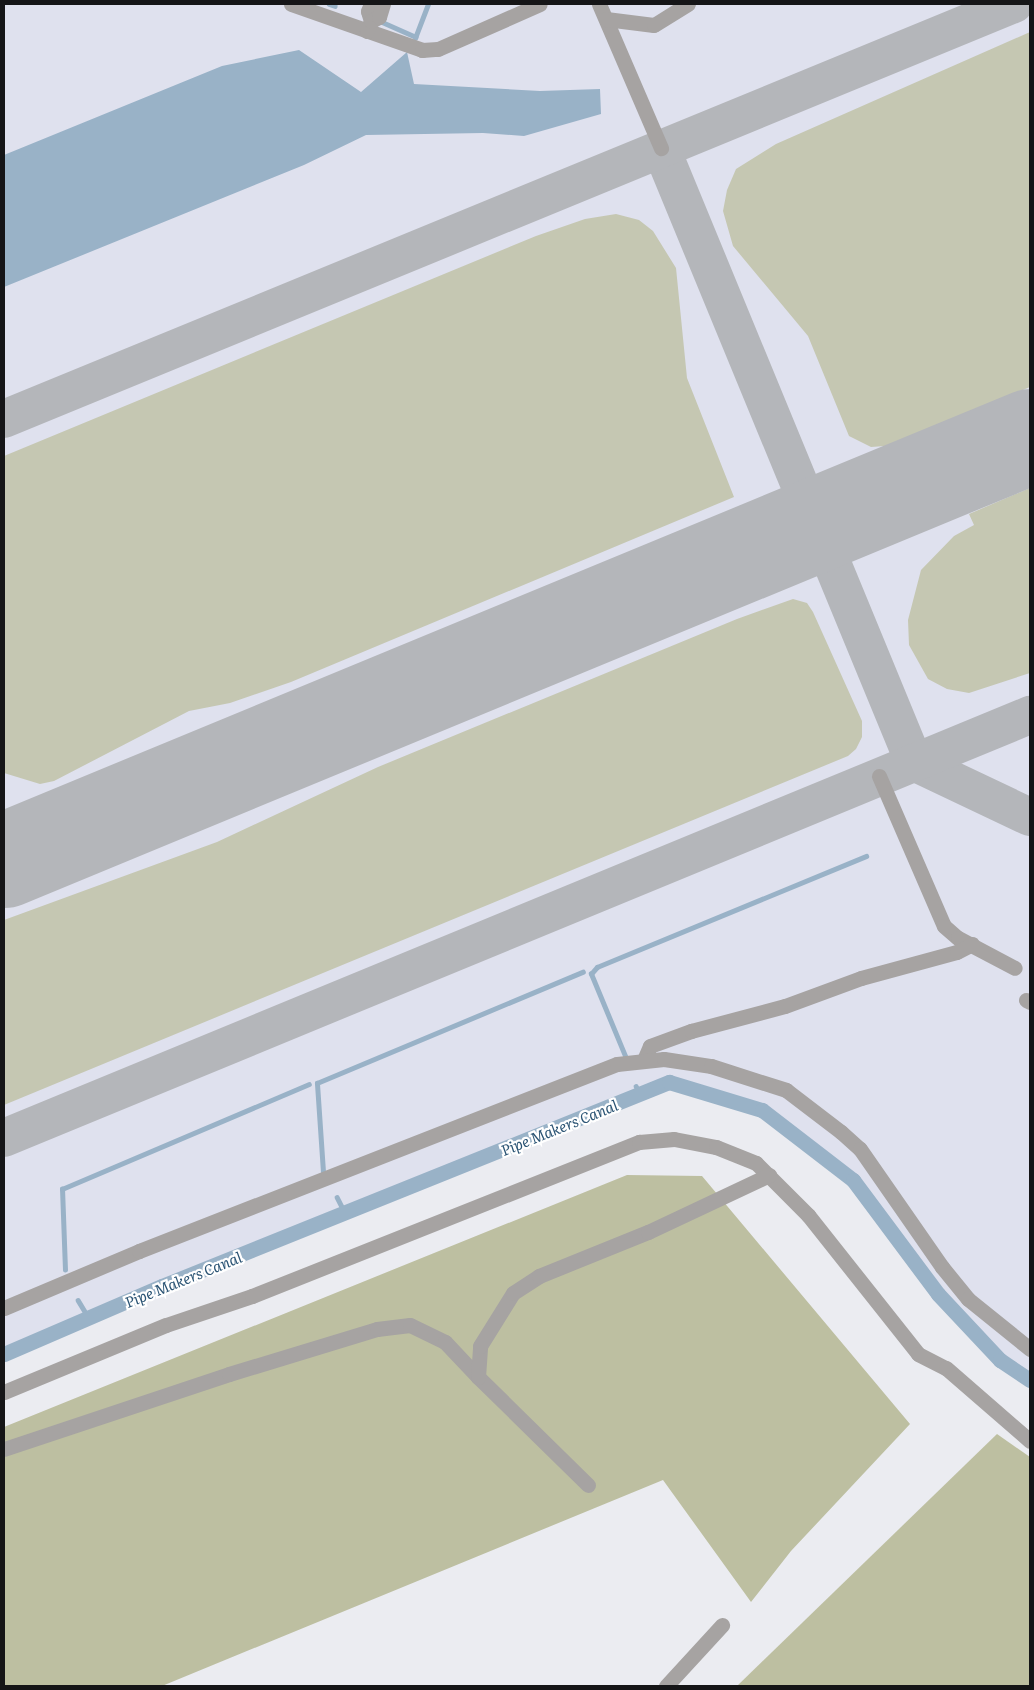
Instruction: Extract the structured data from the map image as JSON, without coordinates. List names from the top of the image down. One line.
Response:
{"water":["Pipe Makers Canal"]}
